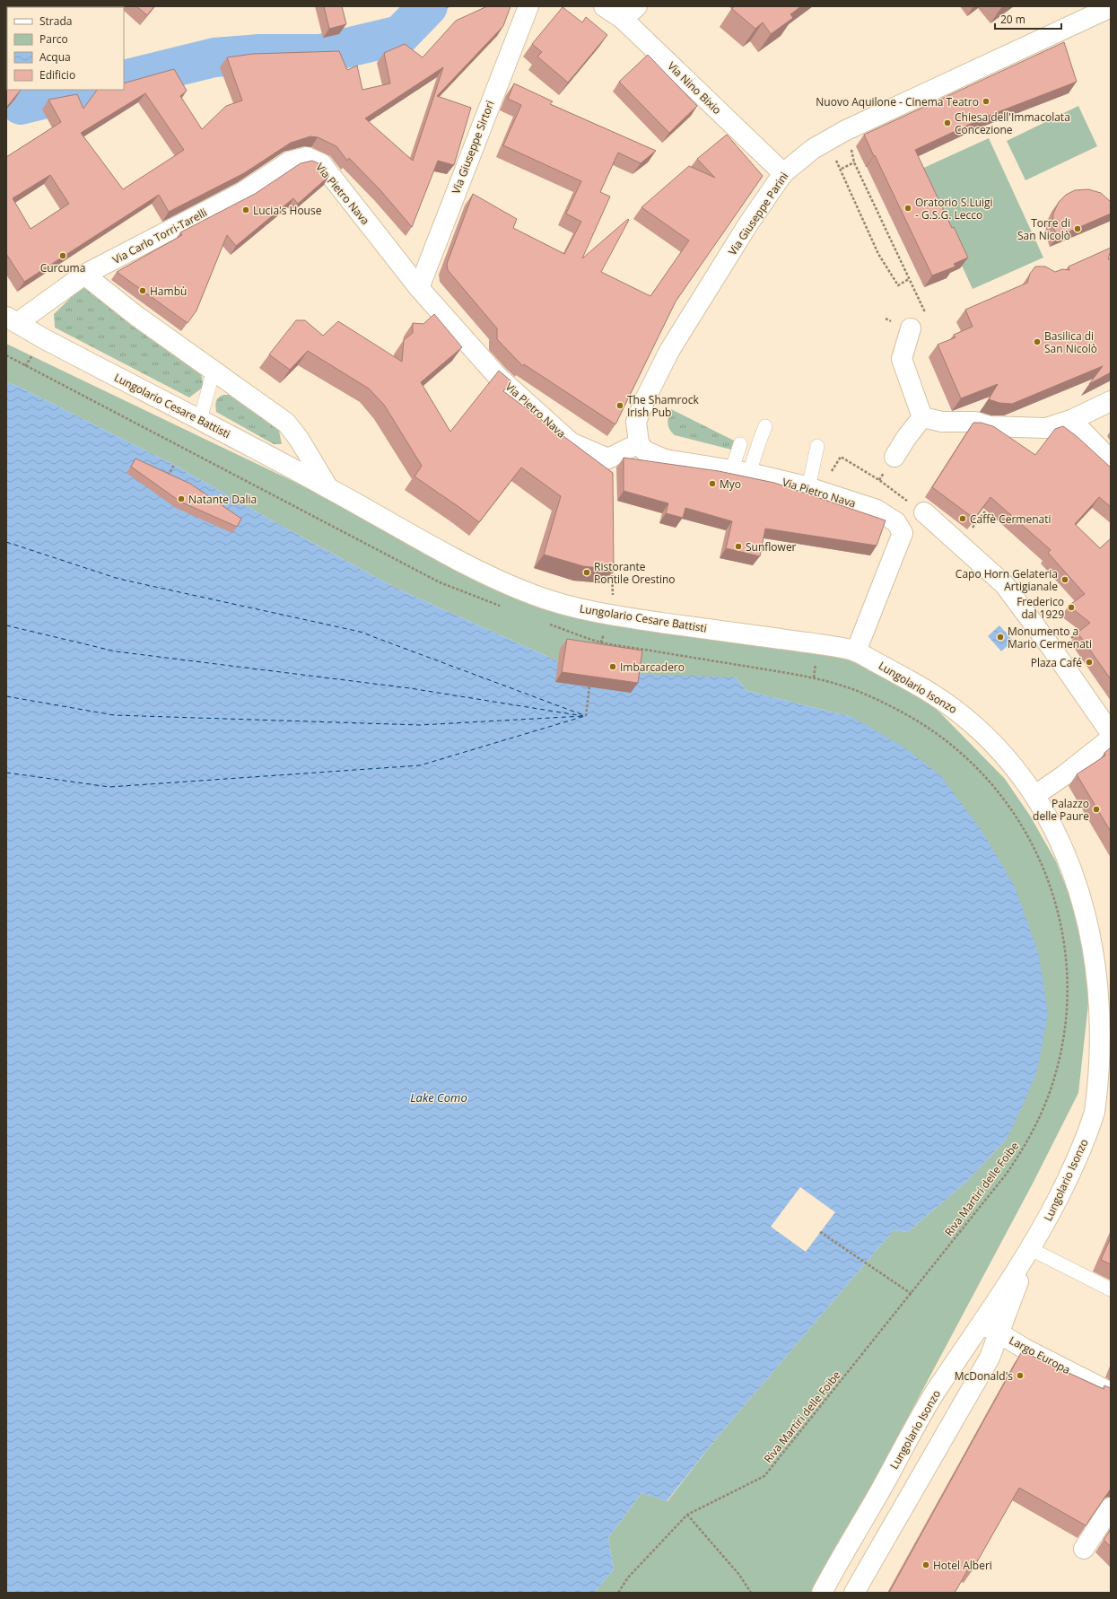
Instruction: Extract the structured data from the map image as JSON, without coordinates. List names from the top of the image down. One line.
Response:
{"streets":{"street":["Via Nino Bixio","Via Giuseppe Sirtori","Via Pietro Nava","Via Giuseppe Parini","Via Carlo Torri-Tarelli","Lungolario Cesare Battisti","Lungolario Isonzo","Largo Europa"],"path":["Riva Martiri delle Foibe"]},"crossings":[["Via Nino Bixio","Via Giuseppe Parini"],["Via Giuseppe Sirtori","Via Pietro Nava"],["Via Pietro Nava","Via Giuseppe Parini"],["Via Pietro Nava","Via Carlo Torri-Tarelli"],["Via Pietro Nava","Lungolario Cesare Battisti"],["Via Pietro Nava","Lungolario Isonzo"],["Via Carlo Torri-Tarelli","Lungolario Cesare Battisti"],["Lungolario Cesare Battisti","Lungolario Isonzo"],["Lungolario Isonzo","Largo Europa"]],"water":["Lake Como"],"places":["Nuovo Aquilone - Cinema Teatro","Chiesa dell'Immacolata Concezione","Oratorio S.Luigi - G.S.G. Lecco","Lucia's House","Torre di San Nicolò","Curcuma","Hambù","Basilica di San Nicolò","The Shamrock Irish Pub","Myo","Natante Dalia","Caffè Cermenati","Sunflower","Ristorante Pontile Orestino","Capo Horn Gelateria Artigianale","Frederico dal 1929","Monumento a Mario Cermenati","Plaza Café","Imbarcadero","Palazzo delle Paure","McDonald's","Hotel Alberi"],"legend":["Strada","Parco","Acqua","Edificio"],"scale_bar":"20 m"}
